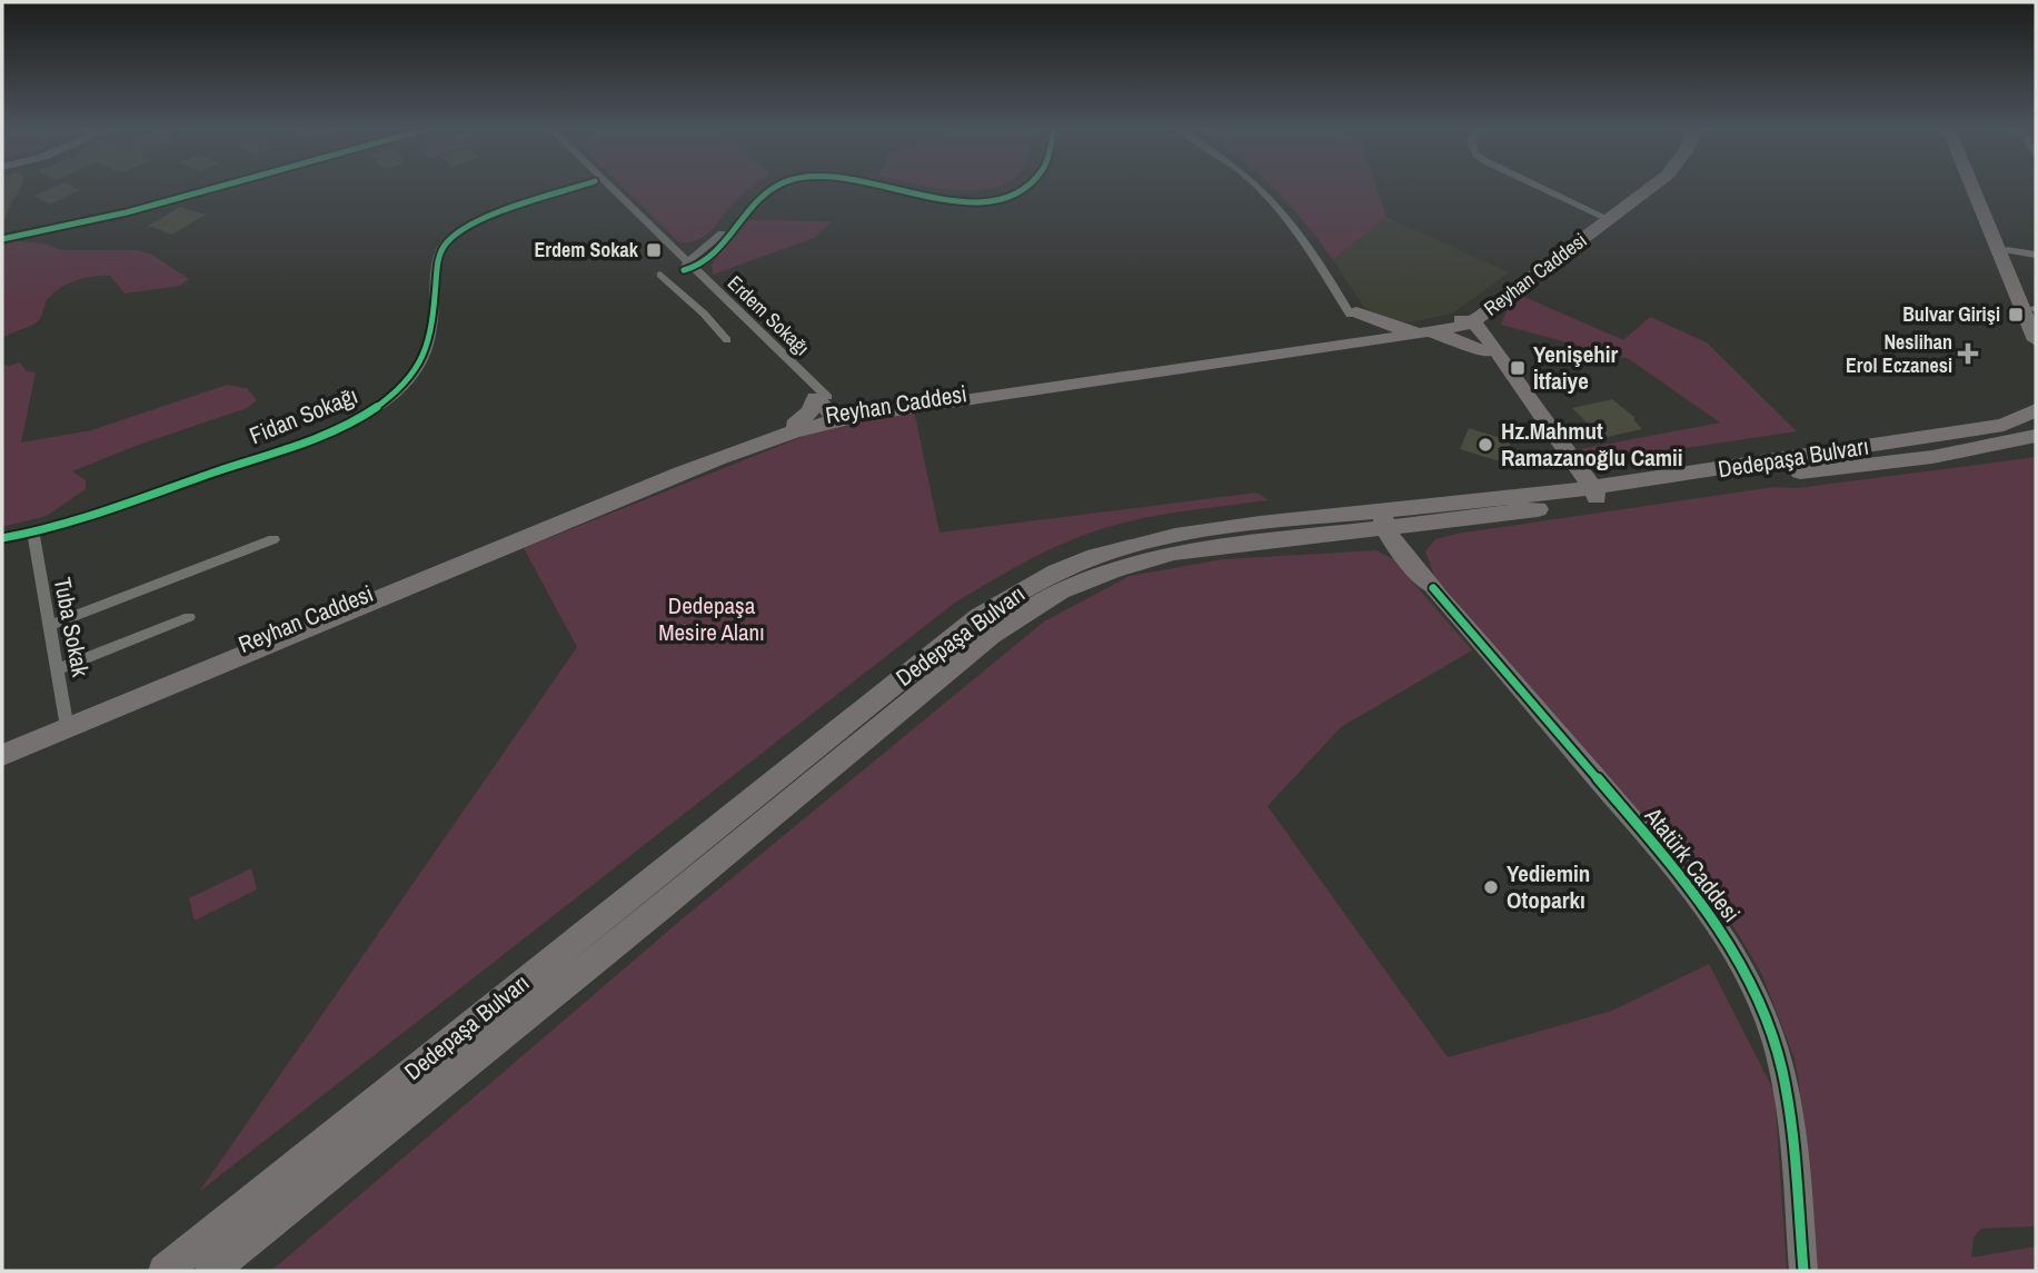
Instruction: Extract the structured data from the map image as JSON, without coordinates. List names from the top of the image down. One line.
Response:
{"streets":{"main road":["Reyhan Caddesi","Dedepaşa Bulvarı"],"street":["Erdem Sokağı","Fidan Sokağı","Tuba Sokak","Atatürk Caddesi"]},"crossings":[["Reyhan Caddesi","Erdem Sokağı"],["Reyhan Caddesi","Tuba Sokak"],["Fidan Sokağı","Tuba Sokak"]],"parks":["Dedepaşa Mesire Alanı"],"places":{"transit":["Erdem Sokak","Bulvar Girişi","Yenişehir İtfaiye"],"health":["Neslihan Erol Eczanesi"],"other":["Hz.Mahmut Ramazanoğlu Camii","Yediemin Otoparkı"]}}
